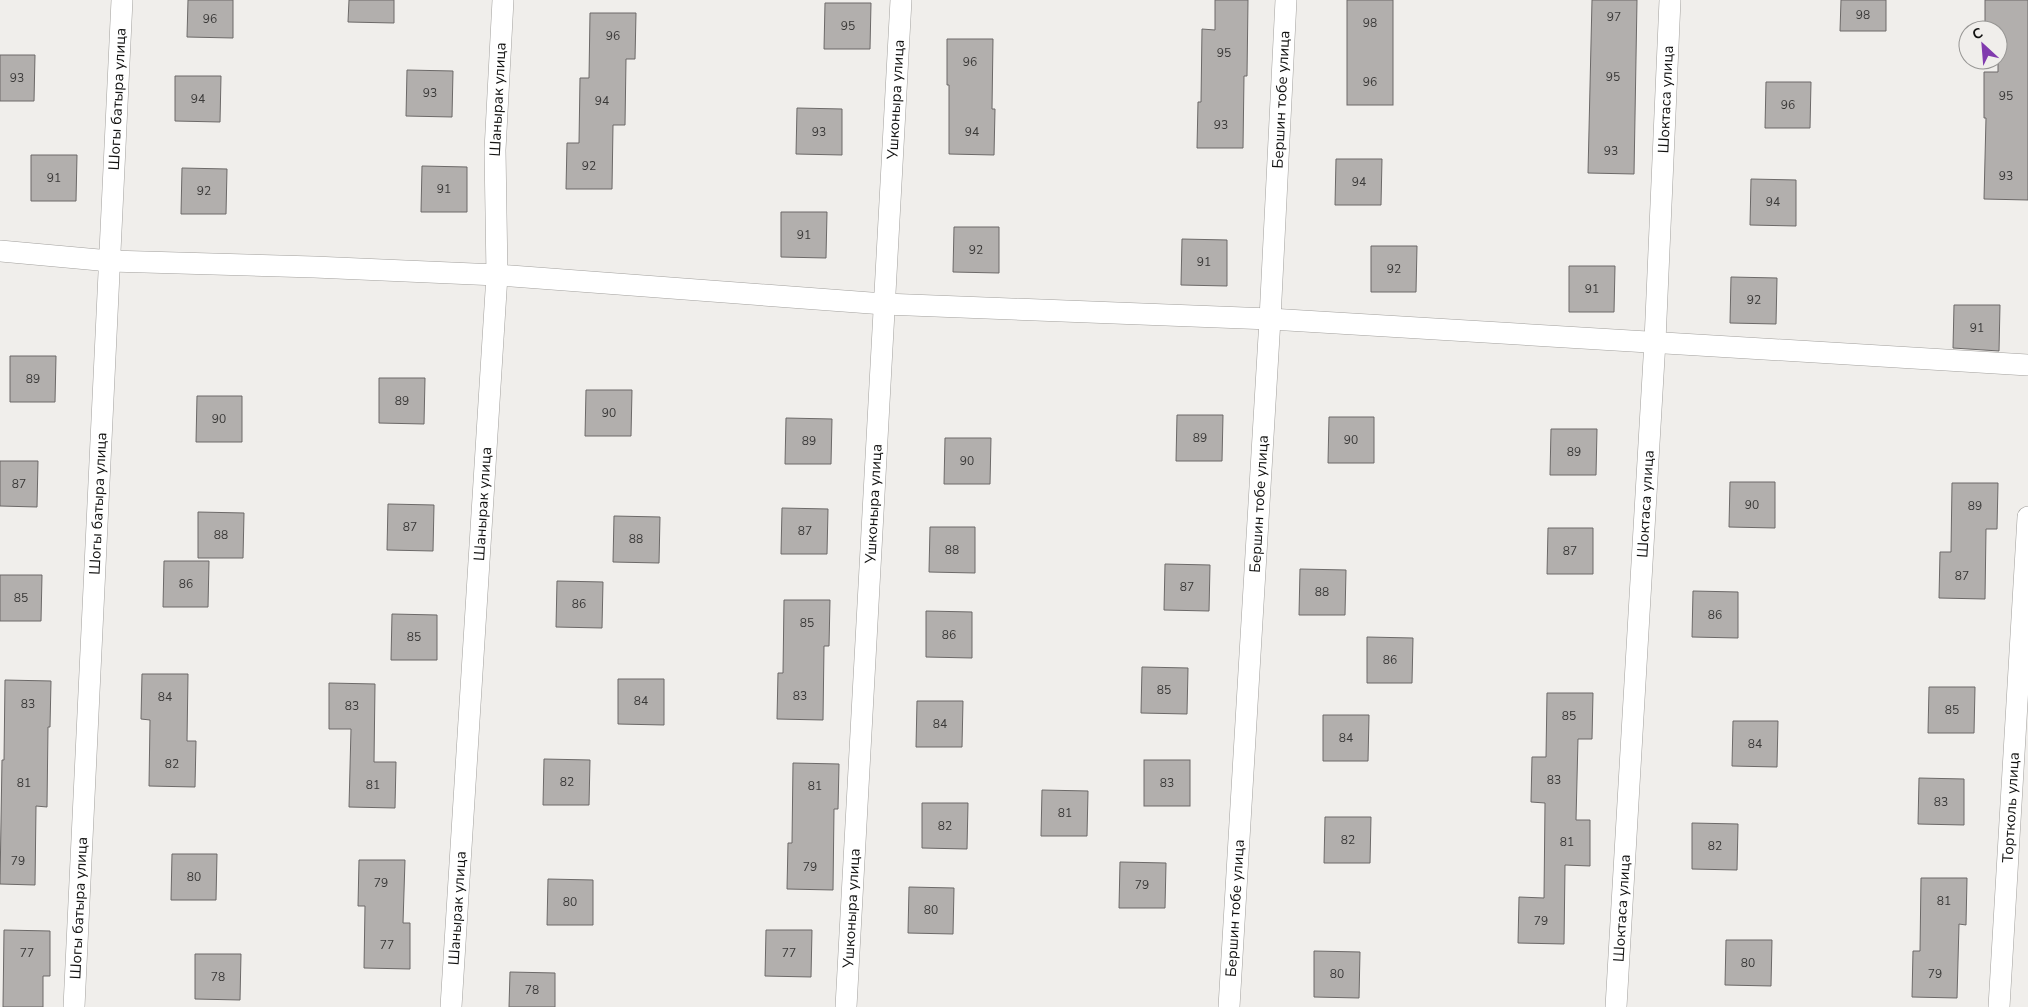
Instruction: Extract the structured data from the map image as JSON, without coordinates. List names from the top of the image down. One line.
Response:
{"streets":{"street":["Шогы батыра улица","Шанырак улица","Ушконыра улица","Бершин тобе улица","Шоктаса улица","Тортколь улица"]},"house_numbers":["98","97","96","98","95","96","95","96","95","93","96","93","95","94","94","96","93","93","94","93","92","93","91","94","91","92","94","91","92","91","92","91","92","91","89","89","90","90","89","90","89","89","90","87","90","89","87","87","88","88","88","87","87","86","87","88","85","86","86","85","86","85","86","85","83","84","84","83","83","85","85","84","84","84","82","83","82","81","83","81","81","83","81","82","82","81","82","79","79","80","79","79","81","80","80","79","77","77","77","80","80","79","78","78"],"north":"top left"}
